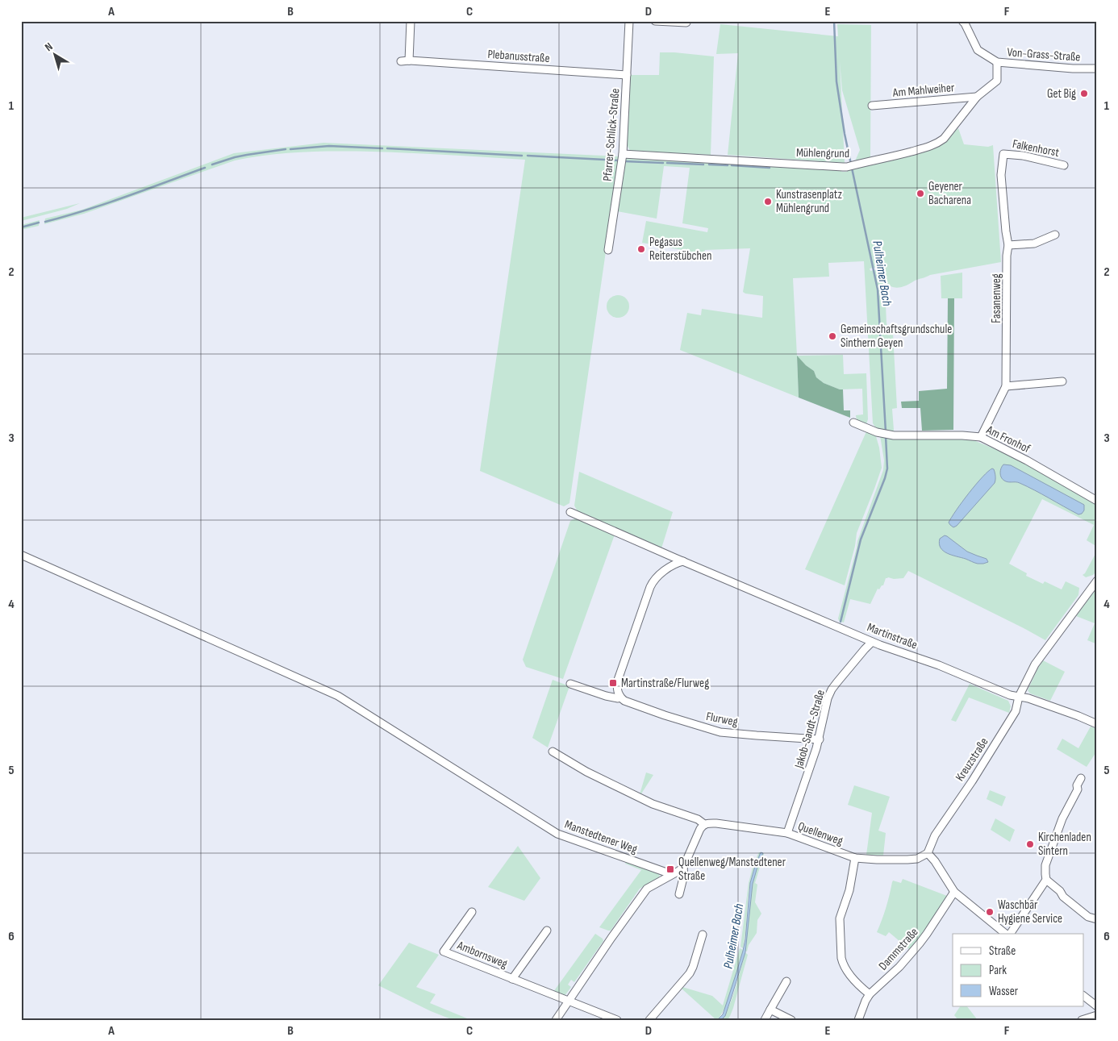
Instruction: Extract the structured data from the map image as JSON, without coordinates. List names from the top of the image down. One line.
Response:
{"streets":{"street":["Von-Grass-Straße","Plebanusstraße","Am Mahlweiher","Pfarrer-Schlick-Straße","Falkenhorst","Mühlengrund","Fasanenweg","Am Fronhof","Martinstraße","Flurweg","Jakob-Sandt-Straße","Kreuzstraße","Quellenweg","Manstedtener Weg","Dammstraße","Ambornsweg"]},"crossings":[["Von-Grass-Straße","Mühlengrund"],["Plebanusstraße","Pfarrer-Schlick-Straße"],["Am Mahlweiher","Mühlengrund"],["Pfarrer-Schlick-Straße","Mühlengrund"],["Falkenhorst","Fasanenweg"],["Fasanenweg","Am Fronhof"],["Martinstraße","Jakob-Sandt-Straße"],["Martinstraße","Kreuzstraße"],["Flurweg","Jakob-Sandt-Straße"],["Jakob-Sandt-Straße","Quellenweg"],["Kreuzstraße","Quellenweg"]],"water":["Pulheimer Bach"],"places":{"other":["Get Big","Geyener Bacharena","Kunstrasenplatz Mühlengrund","Pegasus Reiterstübchen","Gemeinschaftsgrundschule Sinthern Geyen","Kirchenladen Sintern","Waschbär Hygiene Service"],"transit":["Martinstraße/Flurweg","Quellenweg/Manstedtener Straße"]},"legend":["Straße","Park","Wasser"],"north":"top left","grid":{"columns":["A","B","C","D","E","F"],"rows":["1","2","3","4","5","6"]}}
